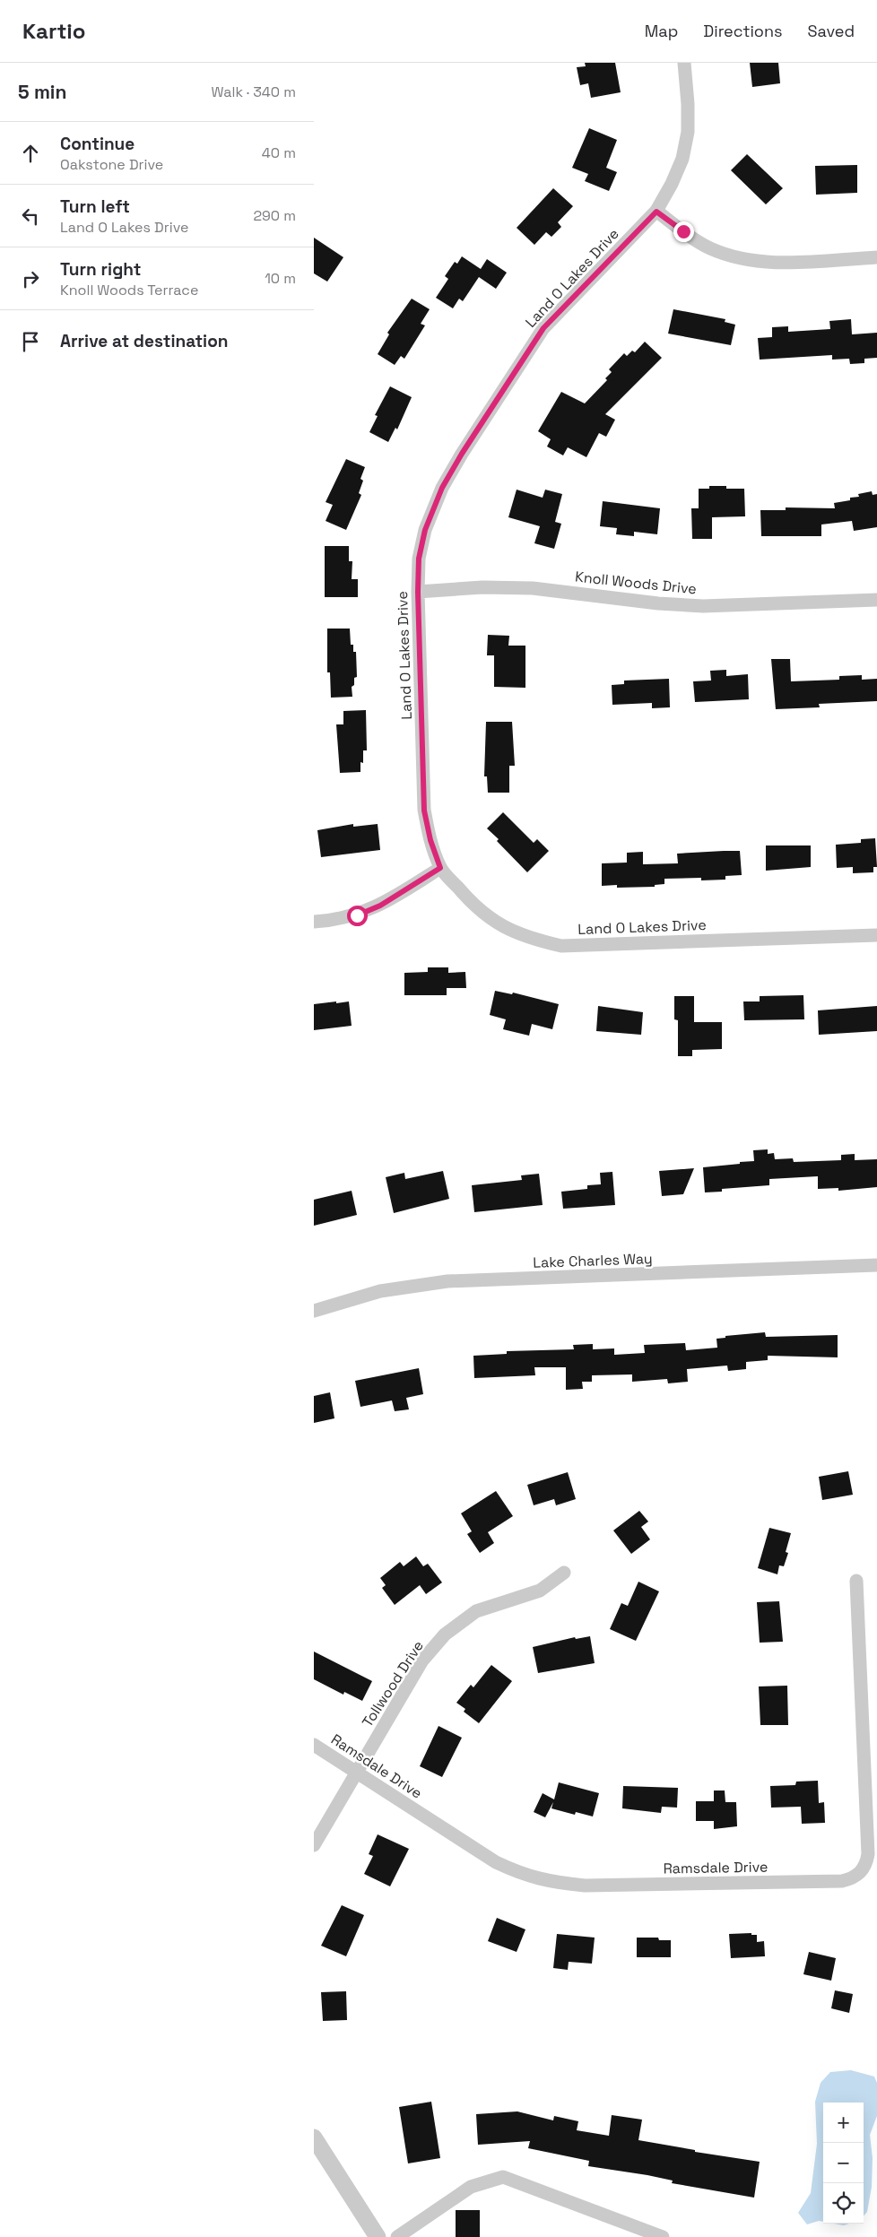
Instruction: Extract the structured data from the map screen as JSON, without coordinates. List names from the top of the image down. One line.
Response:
{"streets":{"street":["Land O Lakes Drive","Knoll Woods Drive","Lake Charles Way","Tollwood Drive","Ramsdale Drive"]},"crossings":[["Land O Lakes Drive","Knoll Woods Drive"],["Tollwood Drive","Ramsdale Drive"]],"page":{"header":"Kartio","nav":["Map","Directions","Saved"],"heading":["5 min","Walk · 340 m"],"list":[["Continue","Oakstone Drive","40 m"],["Turn left","Land O Lakes Drive","290 m"],["Turn right","Knoll Woods Terrace","10 m"],"Arrive at destination"],"map_buttons":["+","−"]}}
